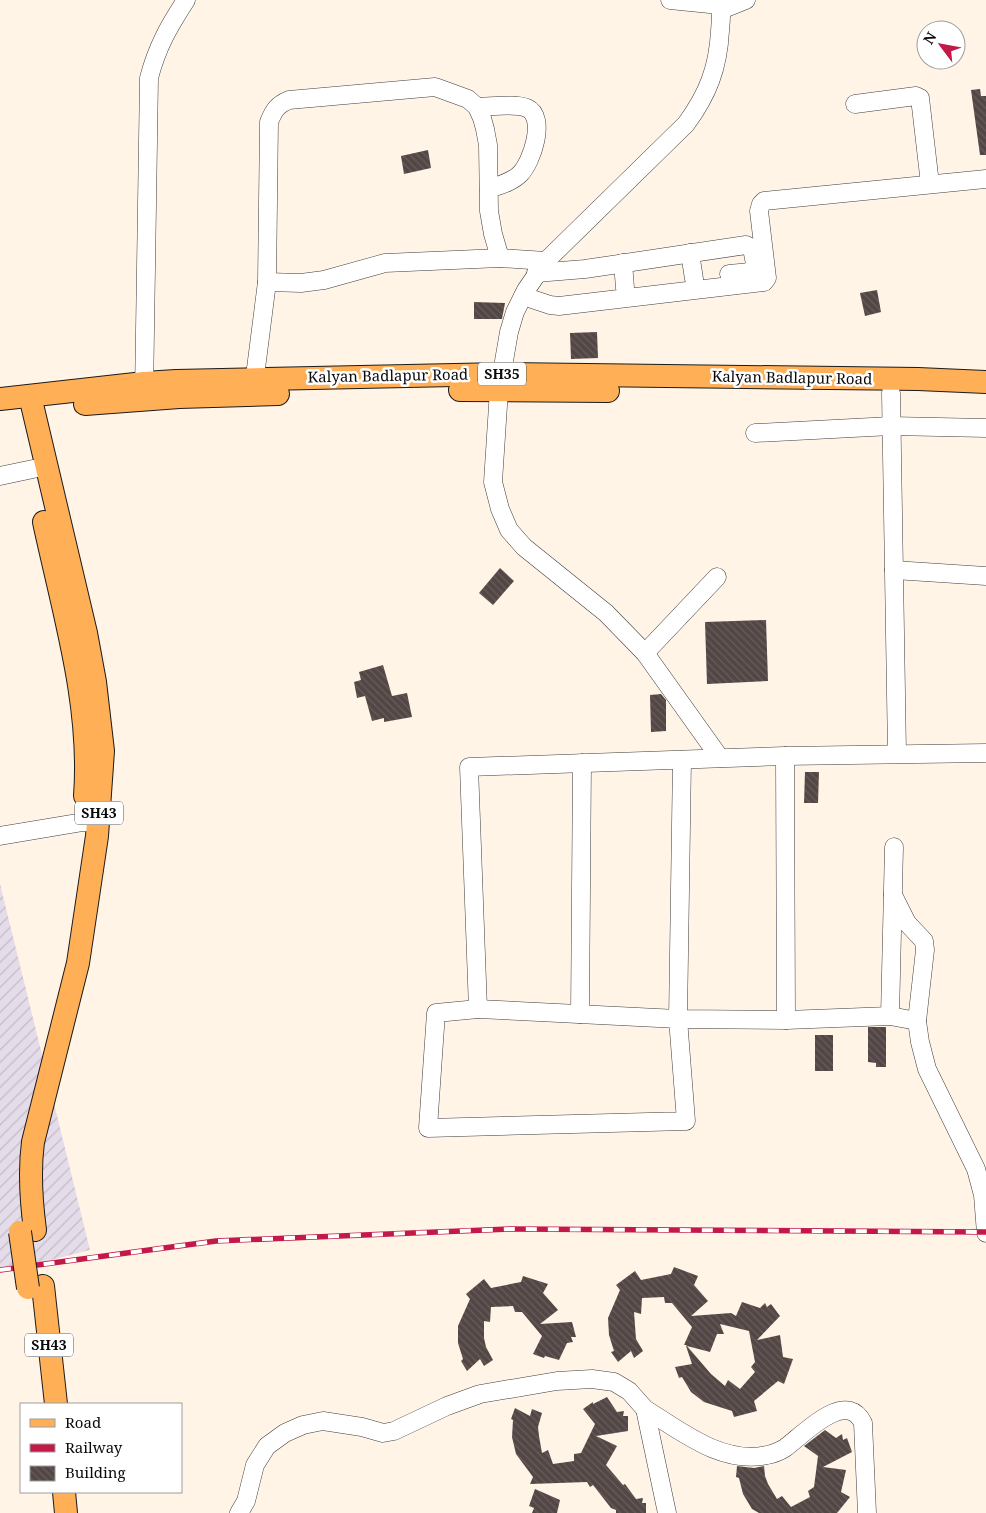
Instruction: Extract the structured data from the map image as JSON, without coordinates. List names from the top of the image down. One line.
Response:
{"streets":{"main road":["SH35","Kalyan Badlapur Road","SH43"]},"crossings":[["Kalyan Badlapur Road","SH43"]],"legend":["Road","Railway","Building"],"north":"top left"}
